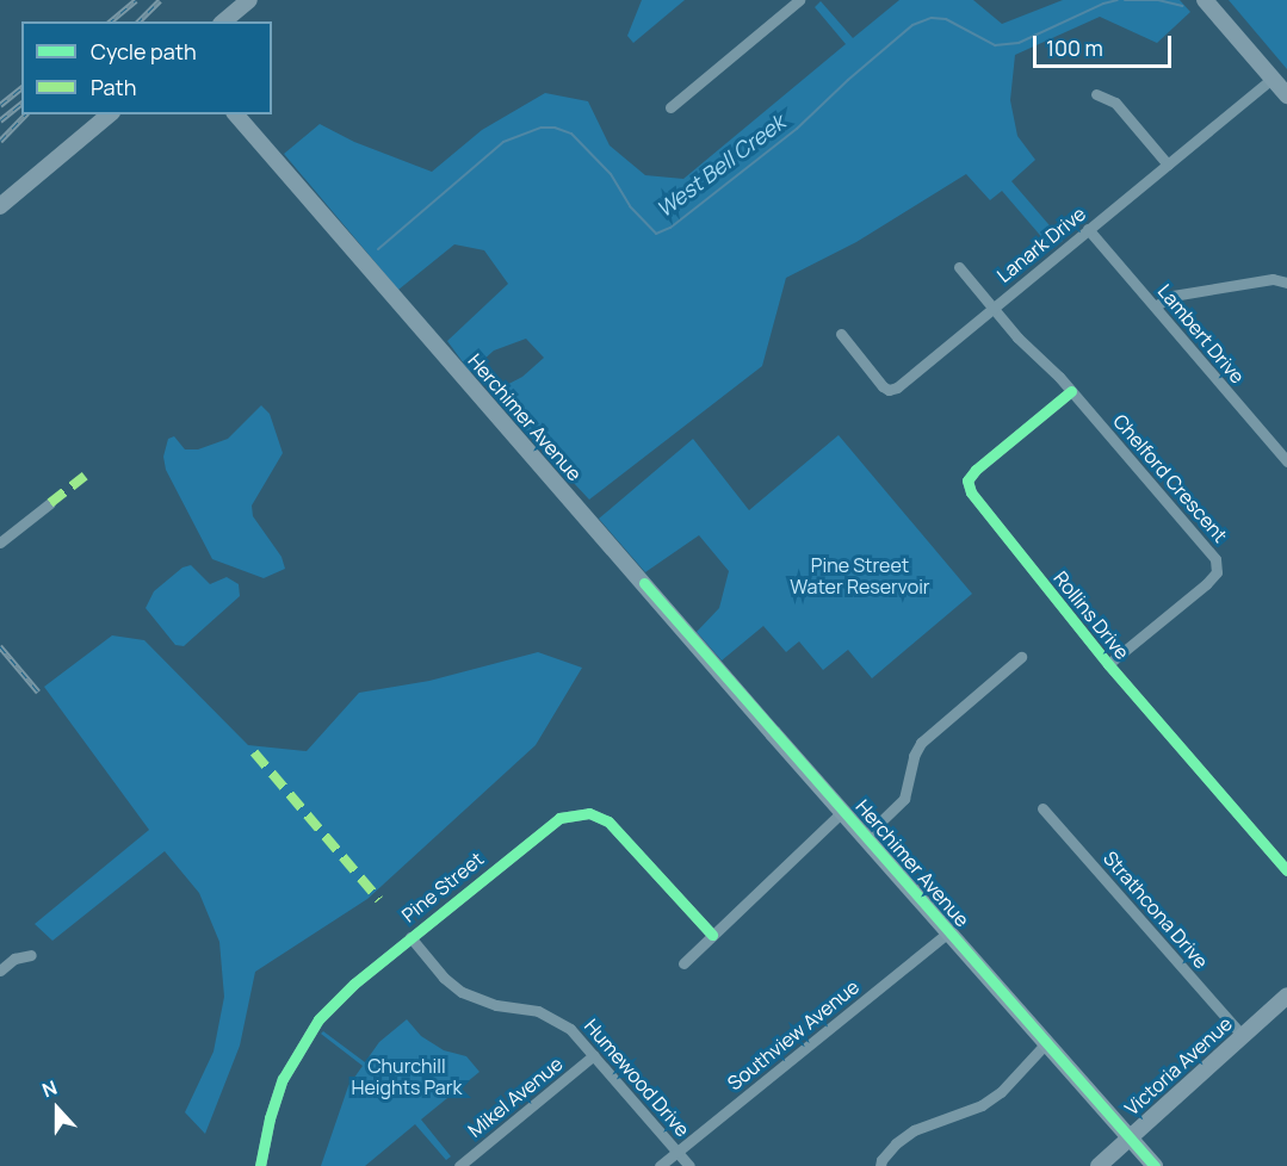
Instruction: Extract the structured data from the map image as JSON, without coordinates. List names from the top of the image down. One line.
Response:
{"streets":{"street":["Lanark Drive","Lambert Drive","Herchimer Avenue","Chelford Crescent","Rollins Drive","Pine Street","Strathcona Drive","Southview Avenue","Victoria Avenue","Humewood Drive","Mikel Avenue"]},"crossings":[["Lanark Drive","Lambert Drive"],["Lanark Drive","Chelford Crescent"],["Herchimer Avenue","Southview Avenue"],["Herchimer Avenue","Victoria Avenue"],["Chelford Crescent","Rollins Drive"],["Pine Street","Humewood Drive"],["Strathcona Drive","Victoria Avenue"],["Southview Avenue","Humewood Drive"],["Humewood Drive","Mikel Avenue"]],"water":["West Bell Creek"],"parks":["Pine Street Water Reservoir","Churchill Heights Park"],"legend":["Cycle path","Path"],"scale_bar":"100 m","north":"top"}
